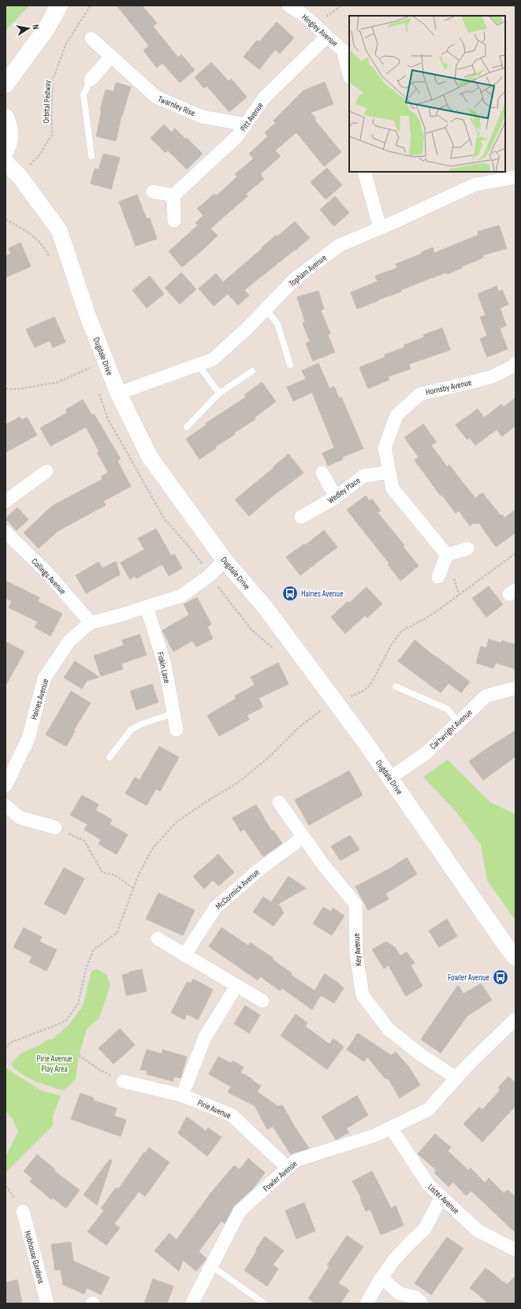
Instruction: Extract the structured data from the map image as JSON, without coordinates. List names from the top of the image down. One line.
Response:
{"streets":{"street":["Hingley Avenue","Twarnley Rise","Pitt Avenue","Topham Avenue","Dugdale Drive","Hornsby Avenue","Wedley Place","Collings Avenue","Fiskin Lane","Haines Avenue","Cartwright Avenue","McCormick Avenue","Key Avenue","Pirie Avenue","Fowler Avenue","Lister Avenue","Hobhouse Gardens"],"path":["Orbital Pedway"]},"crossings":[["Hingley Avenue","Pitt Avenue"],["Orbital Pedway","Dugdale Drive"],["Twarnley Rise","Pitt Avenue"],["Topham Avenue","Dugdale Drive"],["Dugdale Drive","Haines Avenue"],["Dugdale Drive","Cartwright Avenue"],["Hornsby Avenue","Wedley Place"],["Collings Avenue","Haines Avenue"],["Fiskin Lane","Haines Avenue"],["McCormick Avenue","Key Avenue"],["Key Avenue","Fowler Avenue"],["Pirie Avenue","Fowler Avenue"],["Fowler Avenue","Lister Avenue"]],"parks":["Pirie Avenue Play Area"],"places":{"bus stop":["Haines Avenue","Fowler Avenue"]},"north":"right"}
